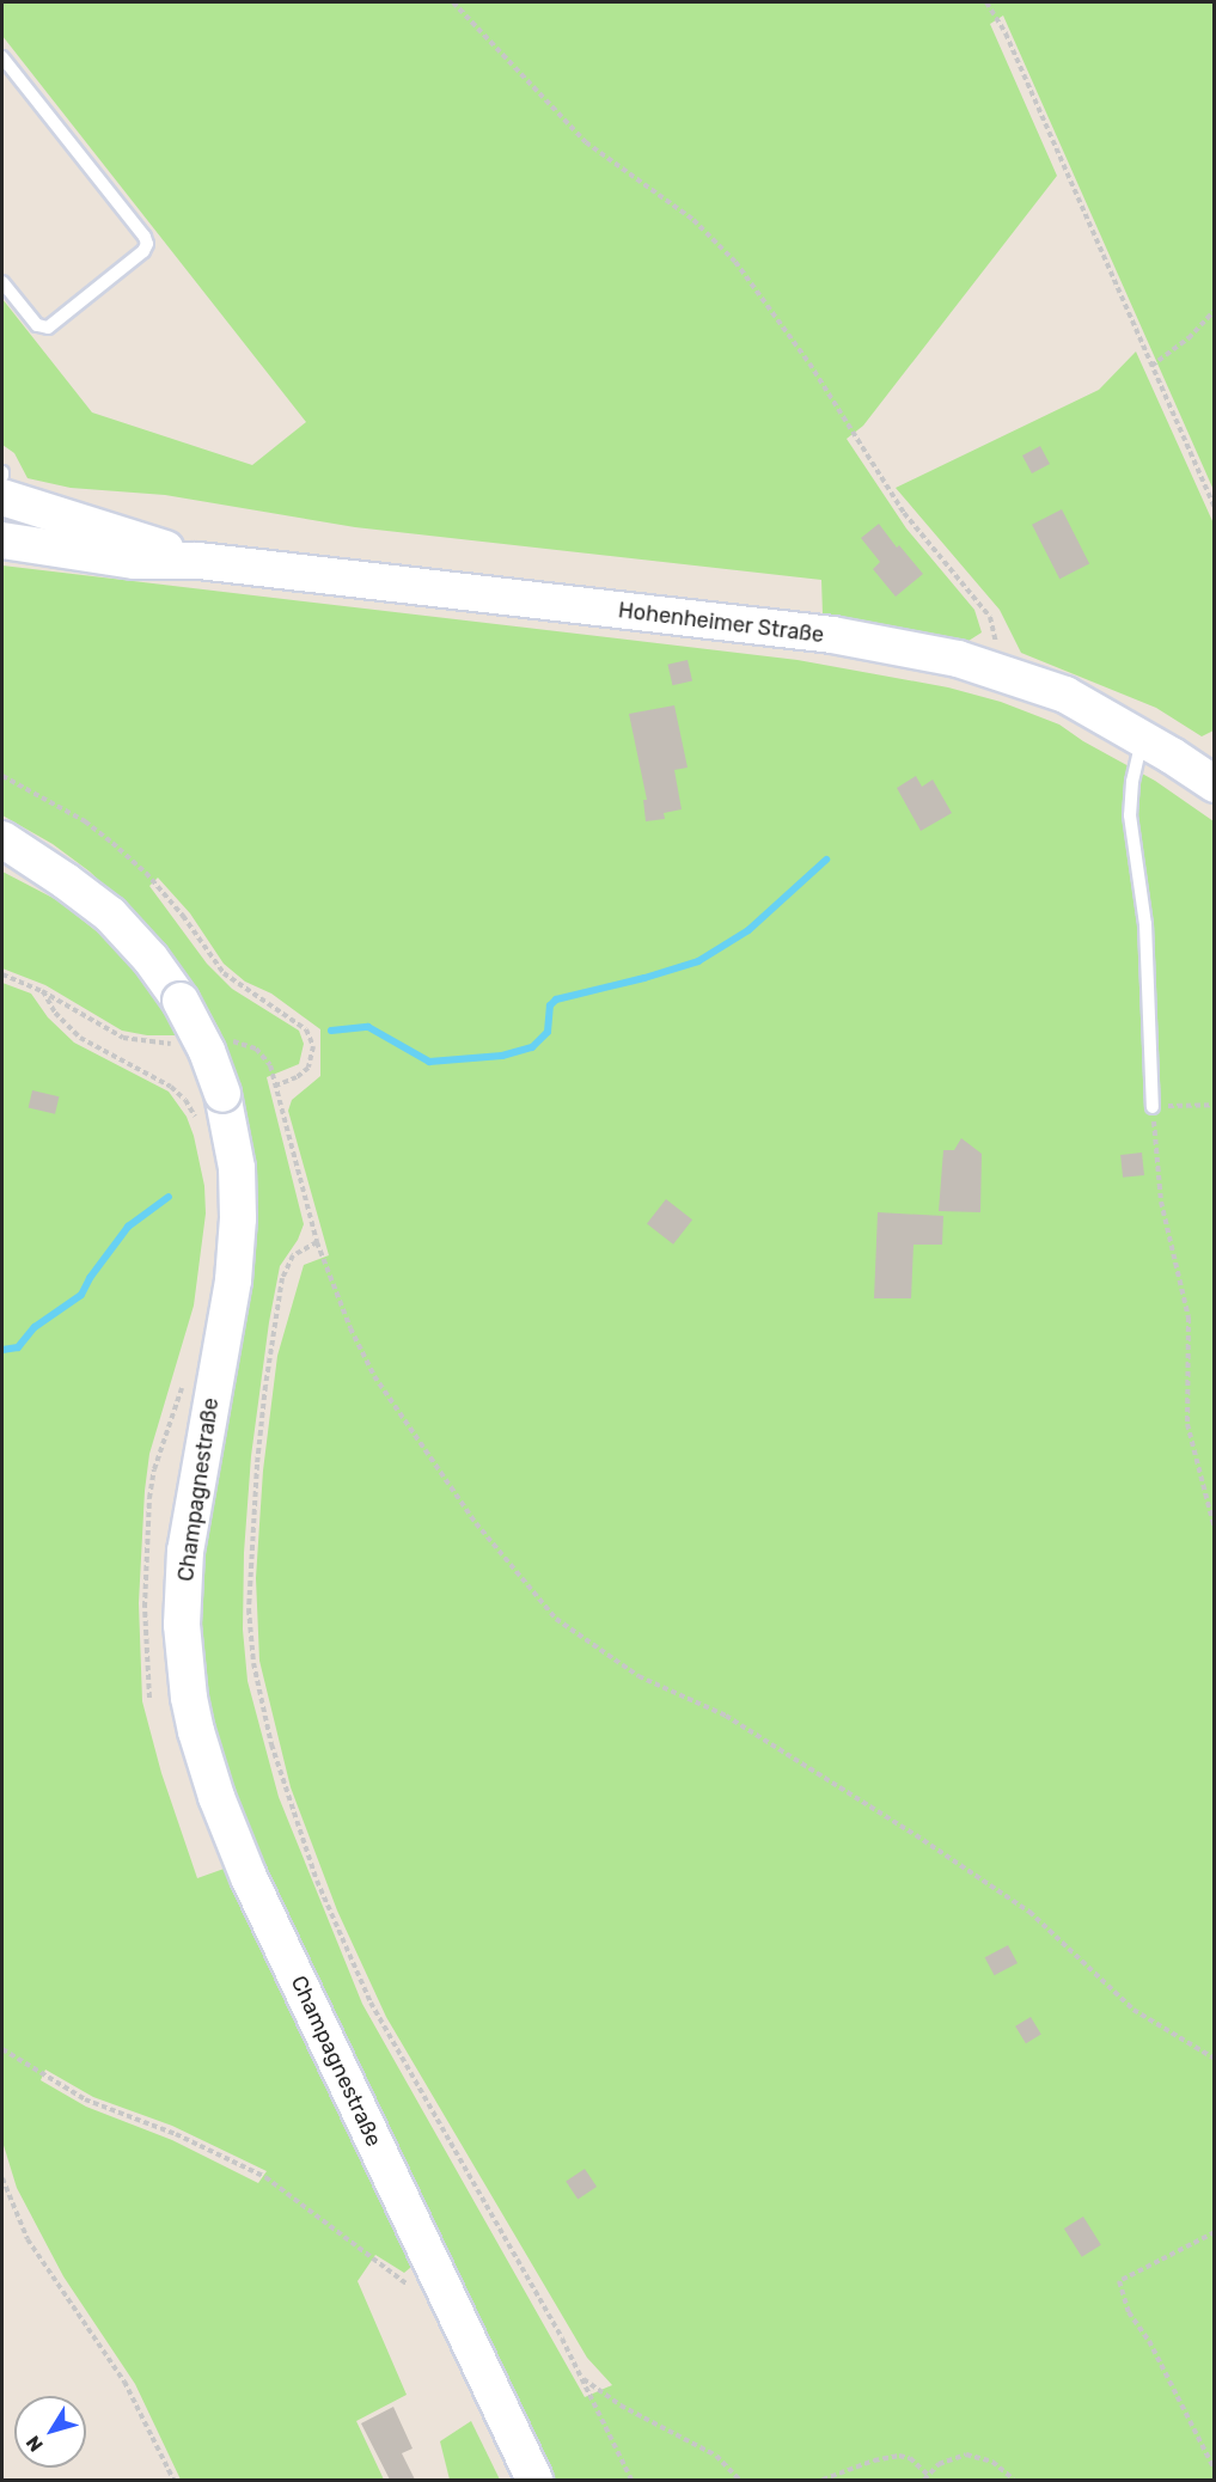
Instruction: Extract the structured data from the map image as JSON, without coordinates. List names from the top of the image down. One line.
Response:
{"streets":{"main road":["Hohenheimer Straße","Champagnestraße"]},"north":"bottom left"}
